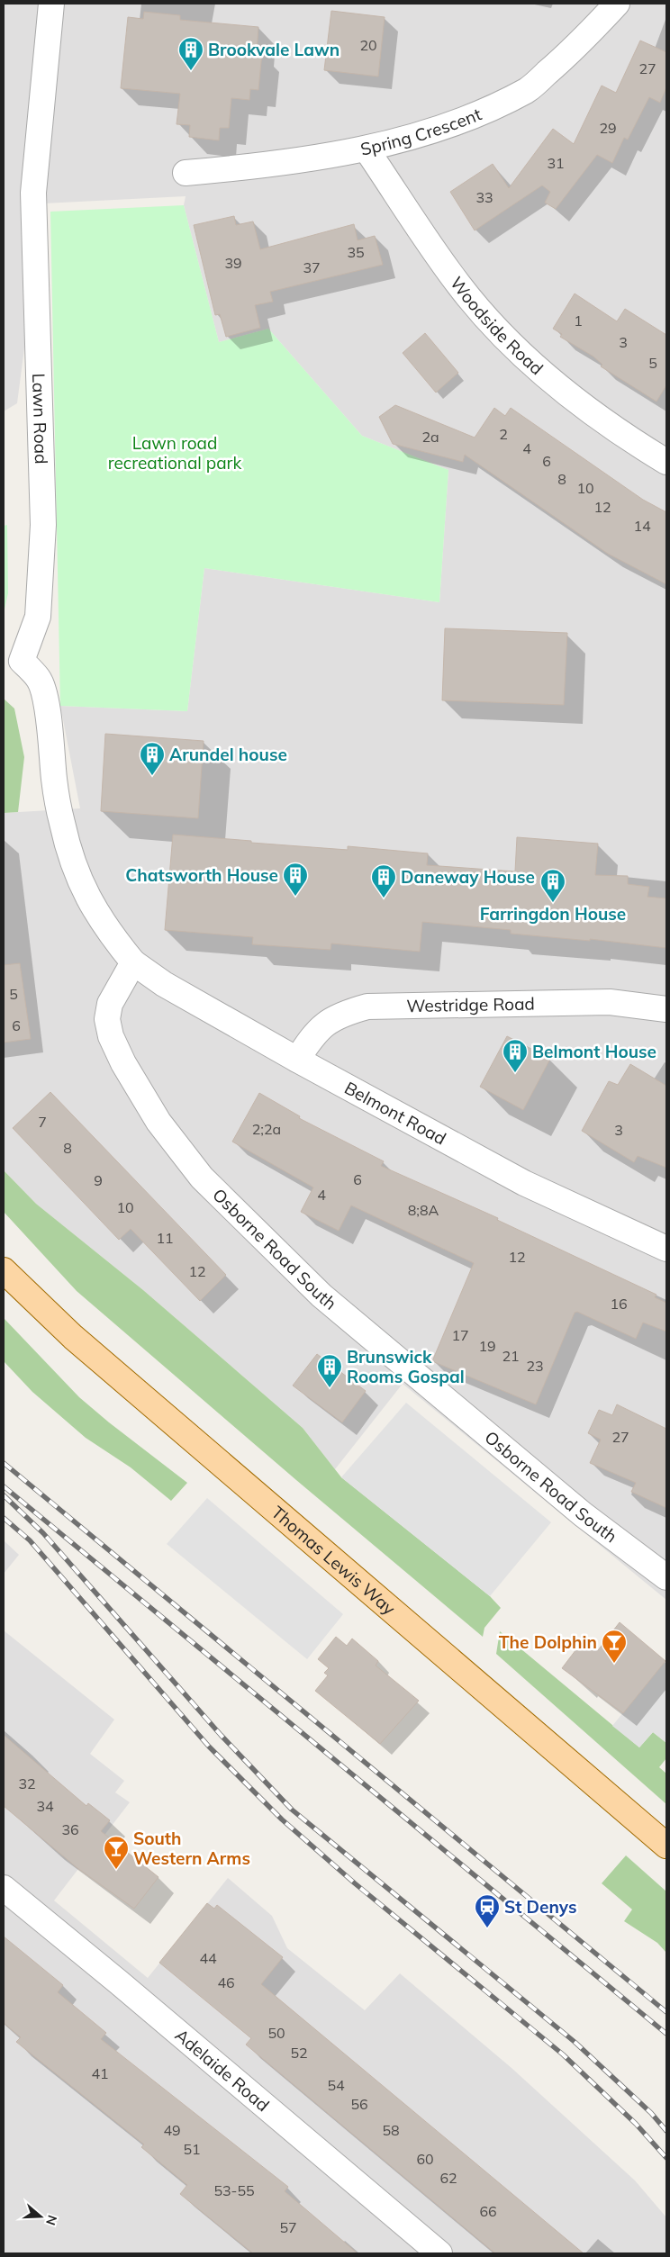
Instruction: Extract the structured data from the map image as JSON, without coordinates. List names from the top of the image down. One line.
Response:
{"streets":{"main road":["Thomas Lewis Way"],"street":["Spring Crescent","Woodside Road","Lawn Road","Westridge Road","Belmont Road","Osborne Road South","Adelaide Road"]},"crossings":[["Spring Crescent","Woodside Road"],["Lawn Road","Belmont Road"],["Lawn Road","Osborne Road South"],["Westridge Road","Belmont Road"],["Belmont Road","Osborne Road South"]],"parks":["Lawn road recreational park"],"places":{"building":["Brookvale Lawn","Arundel house","Chatsworth House","Daneway House","Farringdon House","Belmont House","Brunswick Rooms Gospal"],"bar":["The Dolphin","South Western Arms"],"station":["St Denys"]},"house_numbers":["20","27","29","31","33","35","39","37","1","3","5","2","2a","4","6","8","10","12","14","5","6","7","2;2a","3","8","6","9","4","10","8;8A","11","12","12","16","17","19","21","23","27","32","34","36","44","46","50","52","41","54","56","49","58","51","60","62","53-55","66","57"],"north":"right"}
